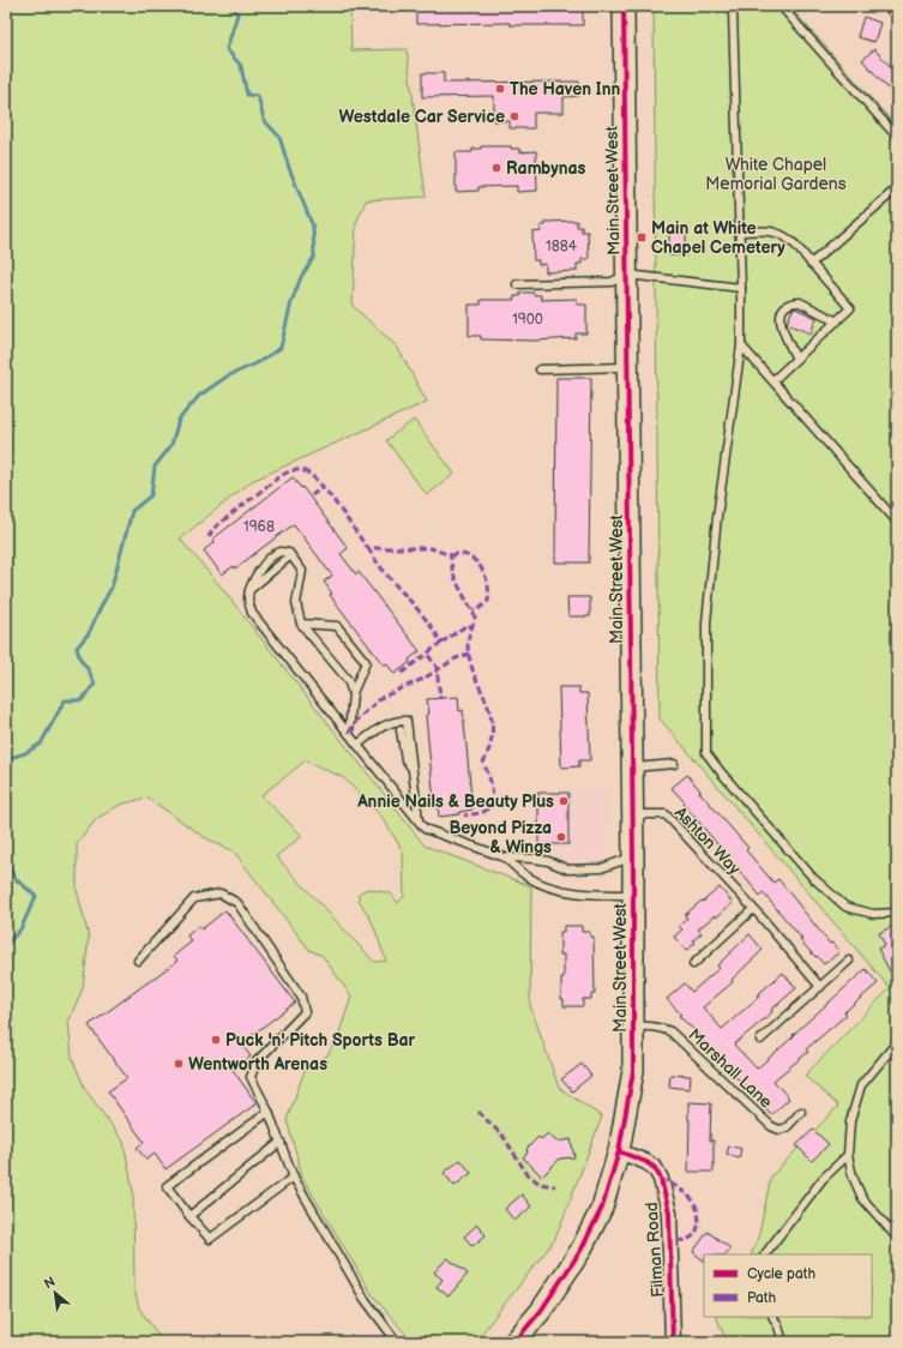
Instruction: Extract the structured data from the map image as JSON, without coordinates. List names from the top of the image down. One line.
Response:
{"streets":{"main road":["Main Street West"],"street":["Filman Road"],"lane":["Ashton Way","Marshall Lane"]},"crossings":[["Main Street West","Ashton Way"],["Main Street West","Marshall Lane"],["Main Street West","Filman Road"]],"parks":["White Chapel Memorial Gardens"],"places":{"other":["The Haven Inn","Westdale Car Service","Rambynas","Annie Nails & Beauty Plus","Beyond Pizza & Wings","Puck 'n' Pitch Sports Bar","Wentworth Arenas"],"transit":["Main at White Chapel Cemetery"]},"house_numbers":["1884","1900","1968"],"legend":["Cycle path","Path"],"north":"top left"}
